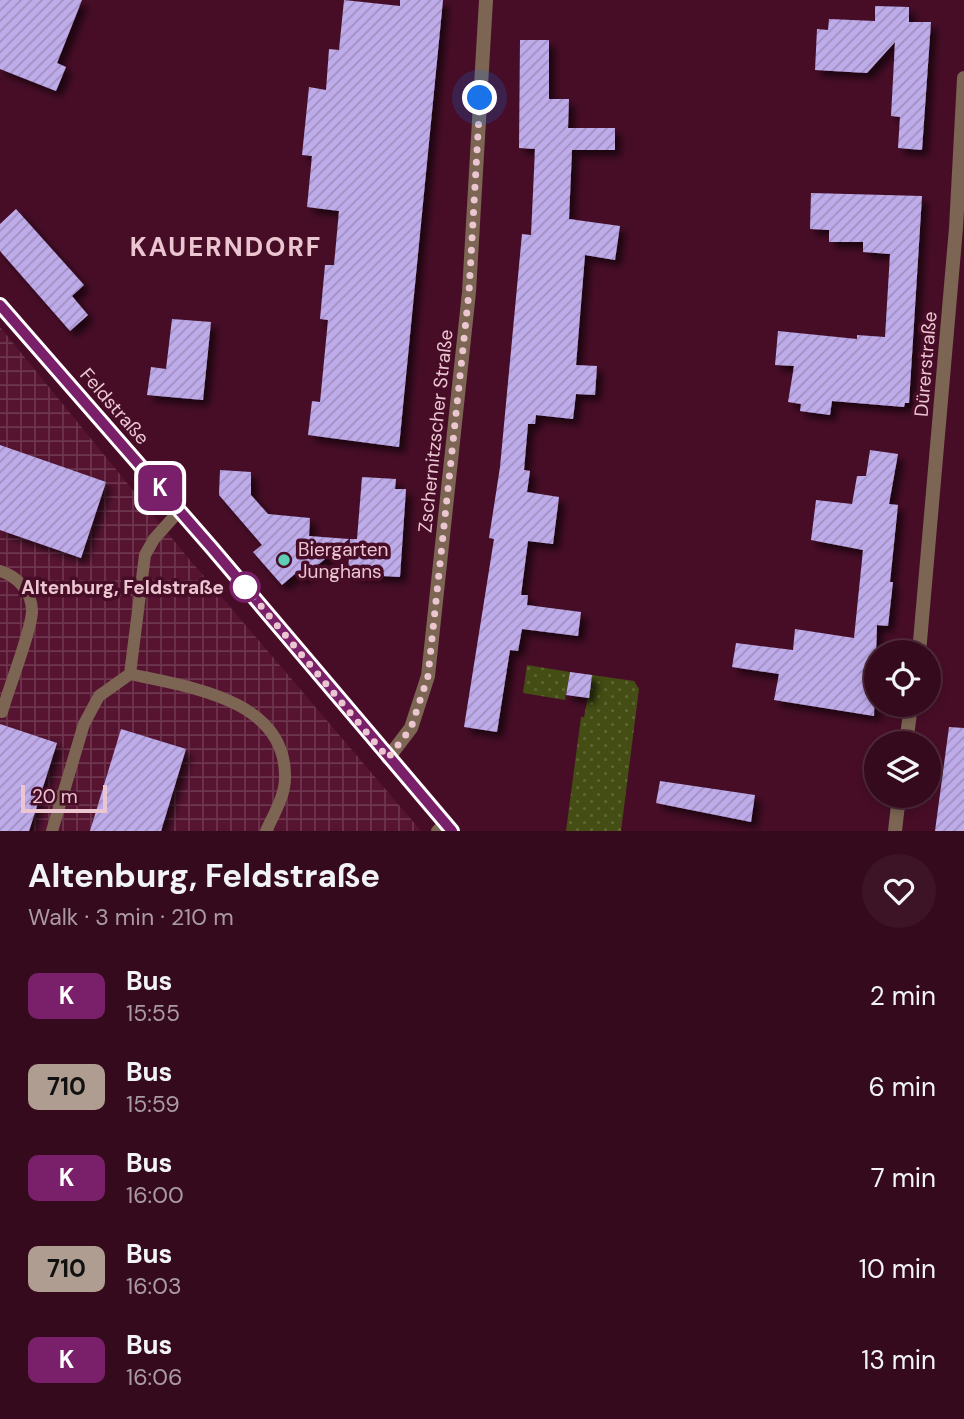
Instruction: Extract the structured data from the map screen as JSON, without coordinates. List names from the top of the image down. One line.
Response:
{"streets":{"street":["Dürerstraße","Feldstraße","Zschernitzscher Straße"]},"crossings":[["Feldstraße","Zschernitzscher Straße"]],"districts":["KAUERNDORF"],"places":["Biergarten Junghans","Altenburg, Feldstraße"],"lines":["bus line K"],"scale_bar":"20 m","page":{"on_map":"K","scale":"20 m","heading":["Altenburg, Feldstraße","Walk · 3 min · 210 m"],"list":[{"mark":"K","name":"Bus","note":"15:55","value":"2 min"},{"mark":"710","name":"Bus","note":"15:59","value":"6 min"},{"mark":"K","name":"Bus","note":"16:00","value":"7 min"},{"mark":"710","name":"Bus","note":"16:03","value":"10 min"},{"mark":"K","name":"Bus","note":"16:06","value":"13 min"}]}}
